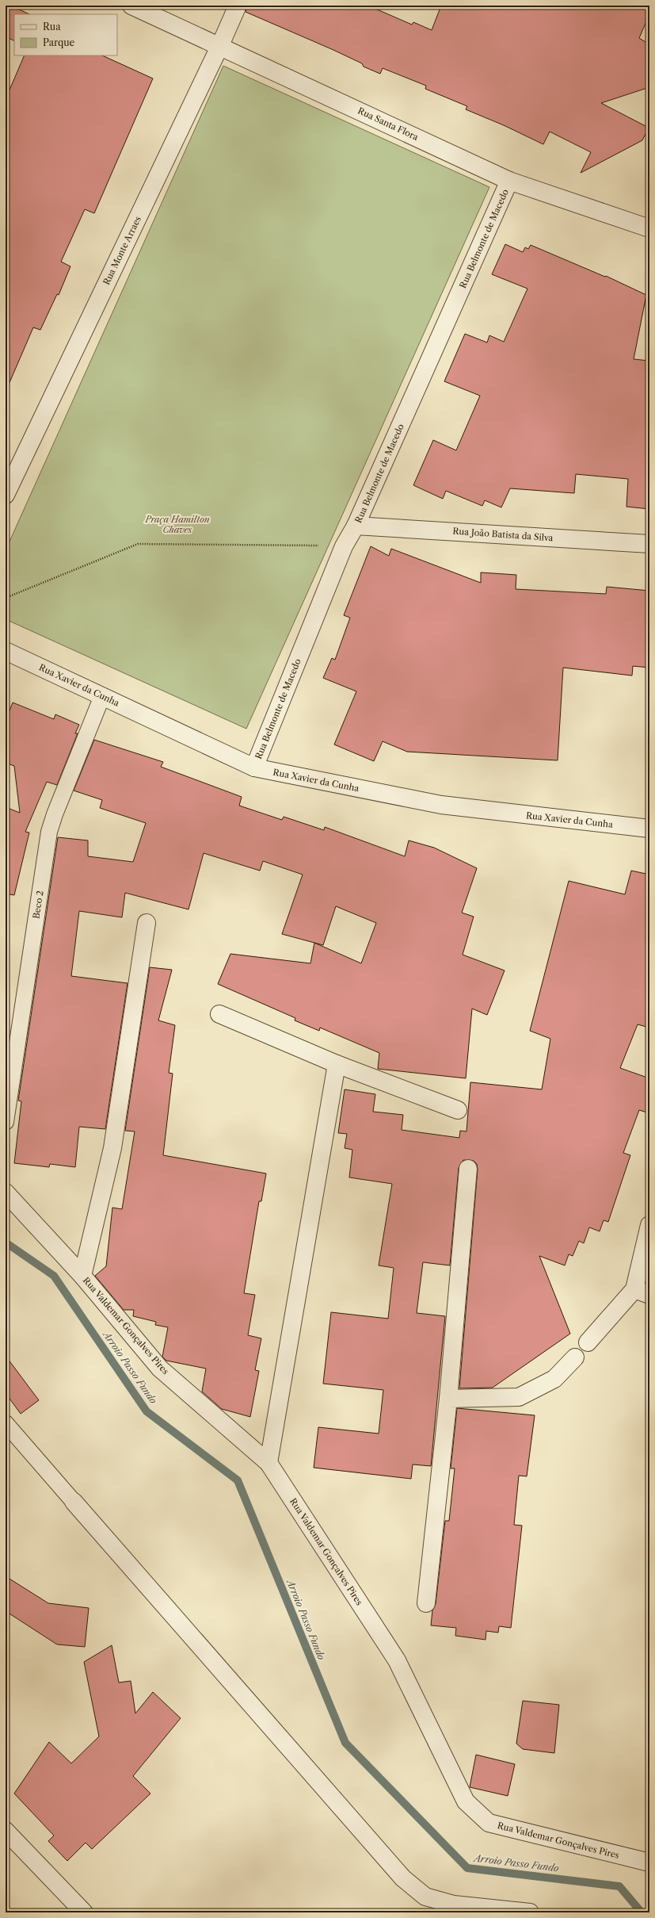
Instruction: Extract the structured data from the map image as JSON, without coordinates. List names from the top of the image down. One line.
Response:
{"streets":{"street":["Rua Santa Flora","Rua Belmonte de Macedo","Rua Monte Arraes","Rua João Batista da Silva","Rua Xavier da Cunha","Rua Valdemar Gonçalves Pires"],"lane":["Beco 2"]},"crossings":[["Rua Santa Flora","Rua Belmonte de Macedo"],["Rua Santa Flora","Rua Monte Arraes"],["Rua Belmonte de Macedo","Rua João Batista da Silva"],["Rua Belmonte de Macedo","Rua Xavier da Cunha"],["Rua Xavier da Cunha","Beco 2"]],"water":["Arroio Passo Fundo"],"parks":["Praça Hamilton Chaves"],"legend":["Rua","Parque"]}
